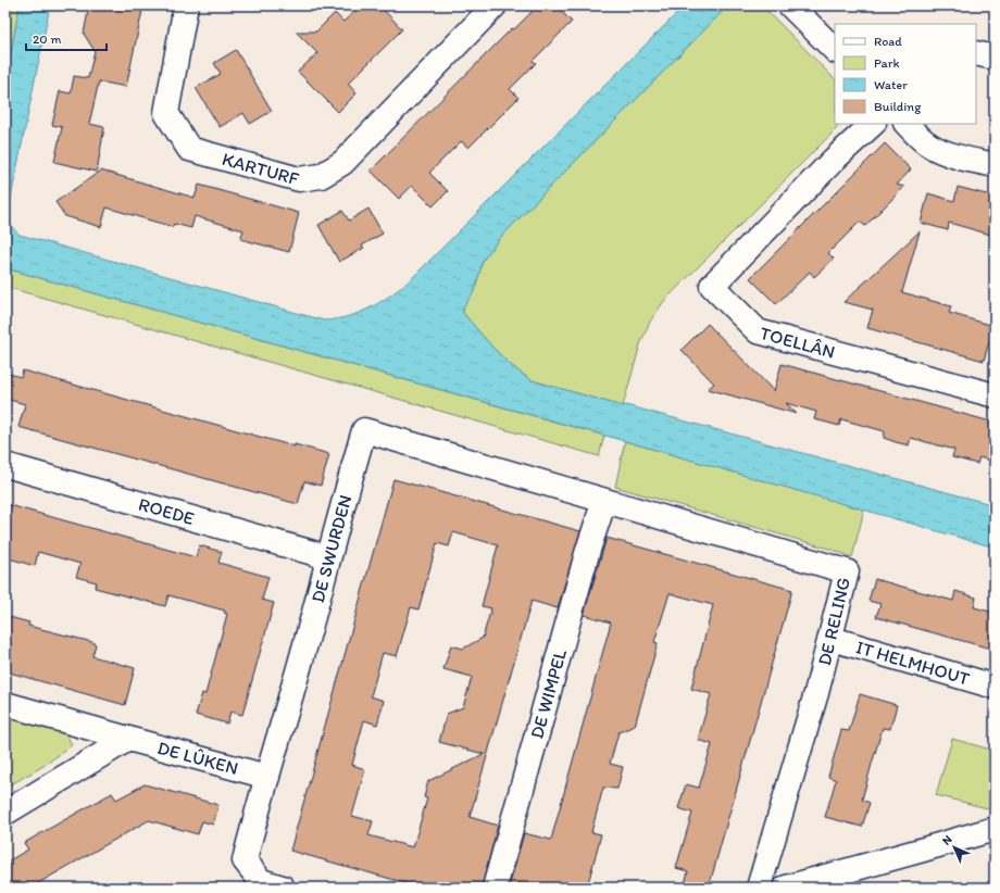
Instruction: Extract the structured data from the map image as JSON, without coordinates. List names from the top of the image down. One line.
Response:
{"streets":{"street":["KARTURF","TOELLÂN","ROEDE","DE SWURDEN","DE RELING","IT HELMHOUT","DE WIMPEL","DE LÛKEN"]},"crossings":[["ROEDE","DE SWURDEN"],["DE SWURDEN","DE RELING"],["DE SWURDEN","DE WIMPEL"],["DE SWURDEN","DE LÛKEN"],["DE RELING","IT HELMHOUT"],["DE RELING","DE WIMPEL"]],"legend":["Road","Park","Water","Building"],"scale_bar":"20 m","north":"top left"}
